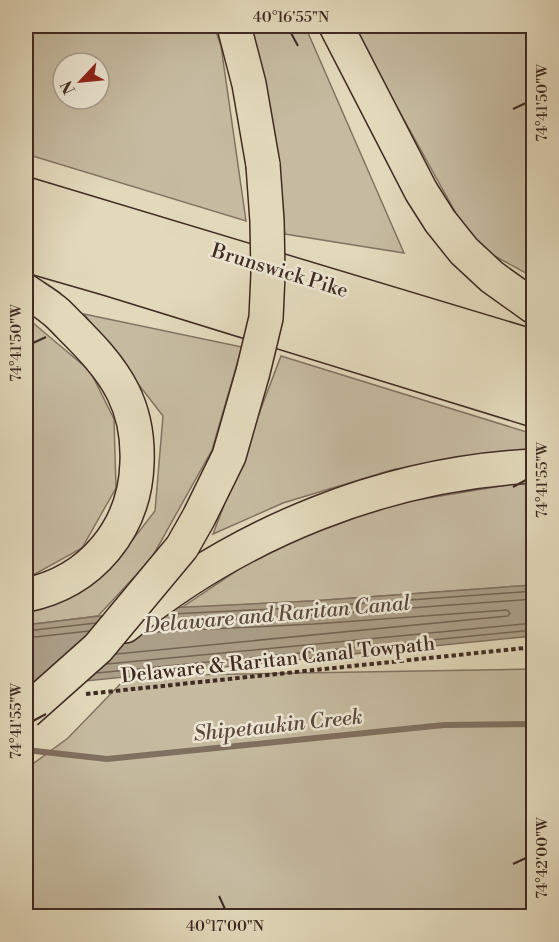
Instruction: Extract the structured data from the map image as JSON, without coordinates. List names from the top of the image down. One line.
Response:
{"streets":{"highway":["Brunswick Pike"],"path":["Delaware & Raritan Canal Towpath"]},"water":["Delaware and Raritan Canal","Shipetaukin Creek"],"north":"bottom left","coordinates":["40°16'55\"N","74°41'50\"W","74°41'55\"W","74°42'00\"W","40°17'00\"N"]}
